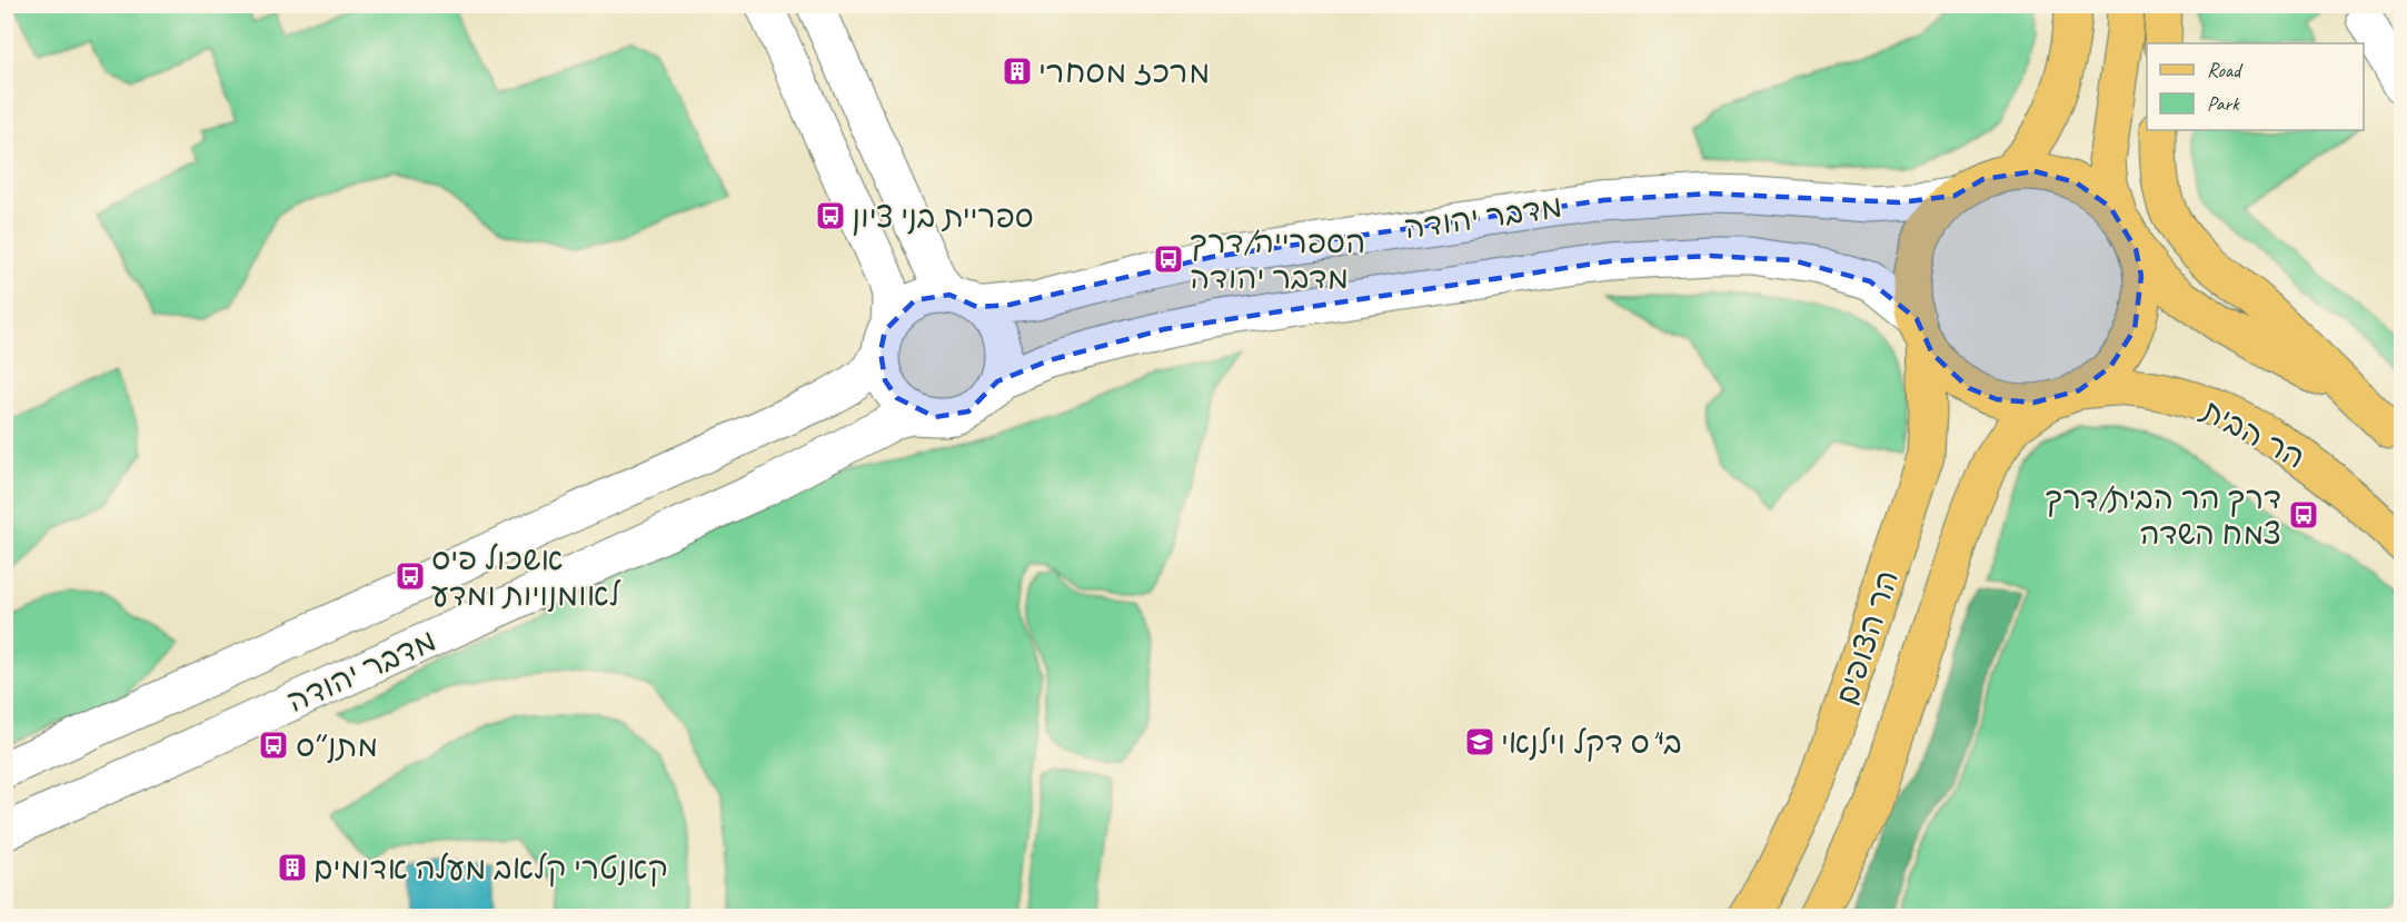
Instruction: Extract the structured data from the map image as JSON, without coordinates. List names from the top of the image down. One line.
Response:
{"streets":{"main road":["הר הבית","הר הצופים"],"street":["מדבר יהודה"]},"crossings":[["מדבר יהודה","הר הבית"],["מדבר יהודה","הר הצופים"],["הר הבית","הר הצופים"]],"places":{"building":["מרכז מסחרי","קאנטרי קלאב מעלה אדומים"],"bus stop":["ספריית בני ציון","הספרייה/דרך מדבר יהודה","דרך הר הבית/דרך צמח השדה","אשכול פיס לאומנויות ומדע","מתנ״ס"],"school or university":["בי\"ס דקל וילנאי"]},"legend":["Road","Park"]}
